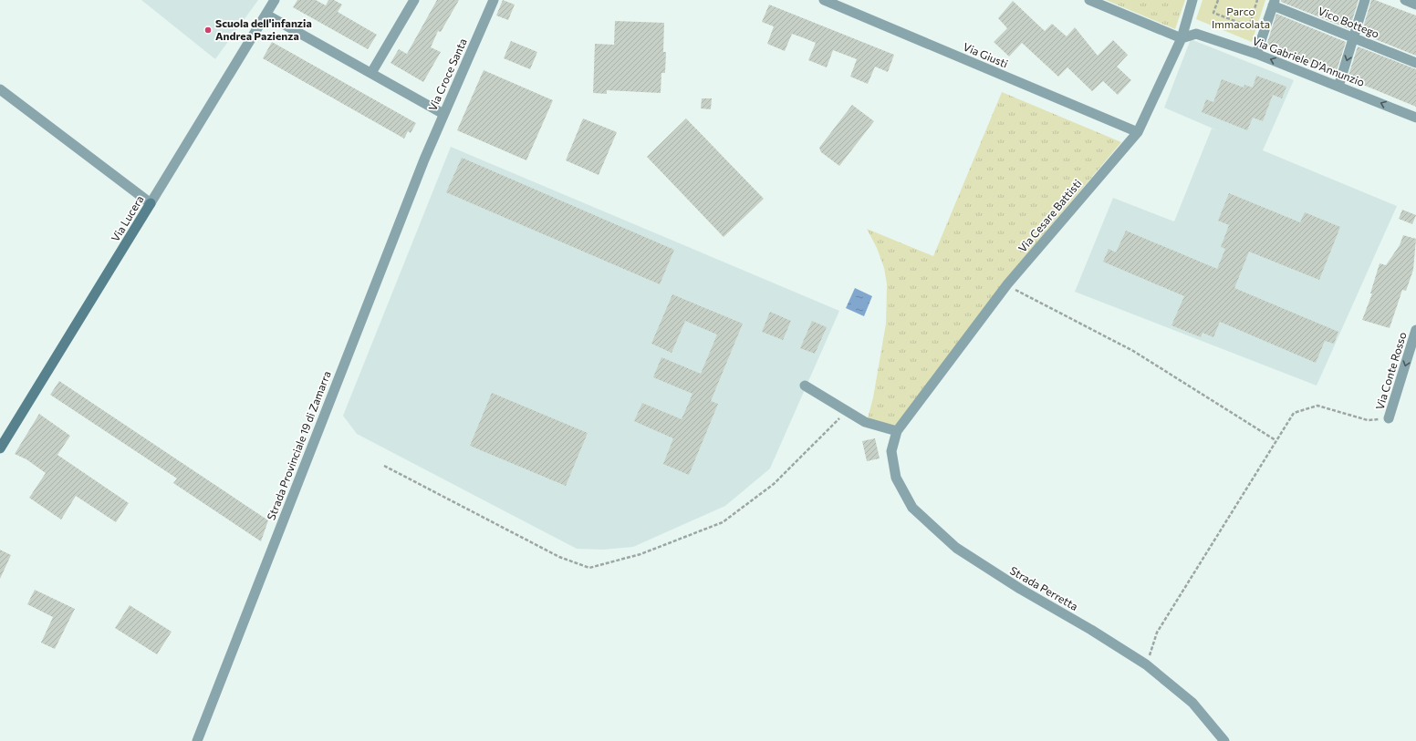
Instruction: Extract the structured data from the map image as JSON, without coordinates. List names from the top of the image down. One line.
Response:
{"streets":{"main road":["Via Lucera"],"street":["Vico Bottego","Via Giusti","Via Gabriele D'Annunzio","Via Croce Santa","Via Cesare Battisti","Via Conte Rosso","Strada Provinciale 19 di Zamarra","Strada Perretta"]},"crossings":[["Via Giusti","Via Cesare Battisti"],["Via Gabriele D'Annunzio","Via Cesare Battisti"],["Via Croce Santa","Strada Provinciale 19 di Zamarra"],["Via Cesare Battisti","Strada Perretta"]],"one_way":["Via Gabriele D'Annunzio","Via Conte Rosso"],"parks":["Parco Immacolata"],"places":["Scuola dell'infanzia Andrea Pazienza"]}
